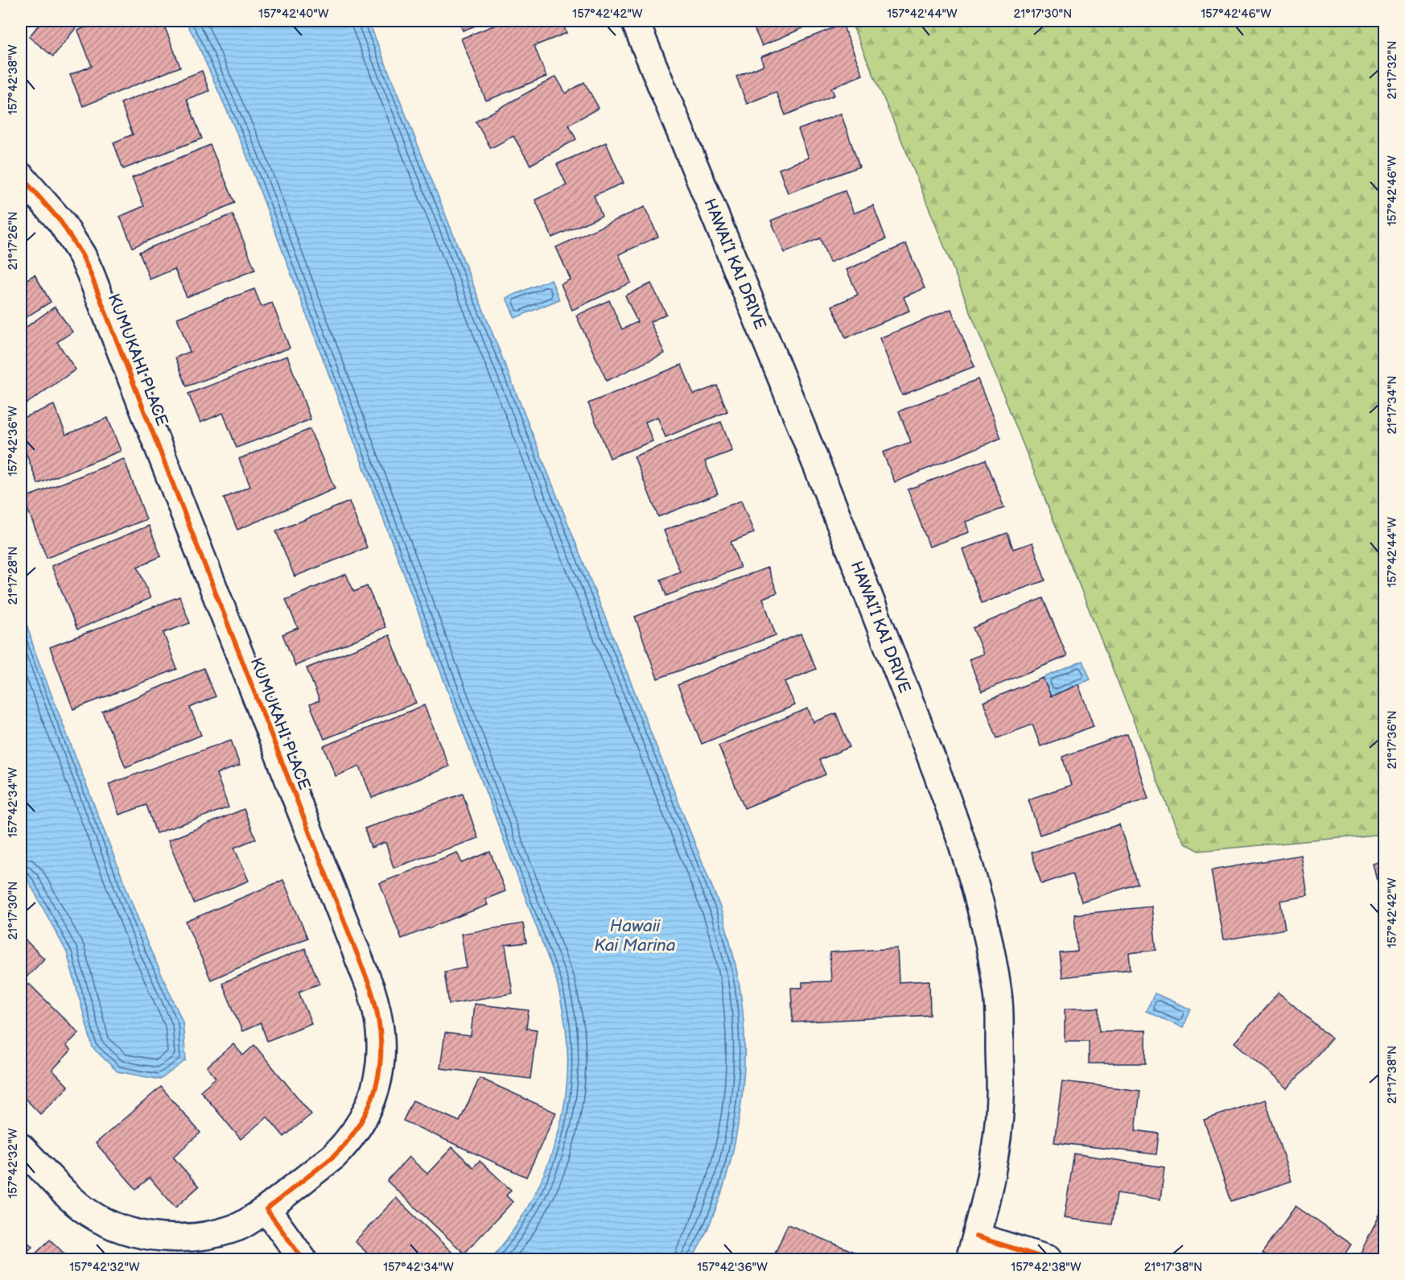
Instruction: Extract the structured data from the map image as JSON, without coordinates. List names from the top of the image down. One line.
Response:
{"streets":{"street":["HAWAI’I KAI DRIVE","KUMUKAHI PLACE"]},"water":["Hawaii Kai Marina"],"coordinates":["157°42'40\"W","157°42'42\"W","157°42'44\"W","21°17'30\"N","157°42'46\"W","21°17'32\"N","157°42'38\"W","21°17'26\"N","21°17'34\"N","157°42'36\"W","21°17'28\"N","21°17'36\"N","157°42'34\"W","21°17'38\"N","157°42'32\"W"]}
